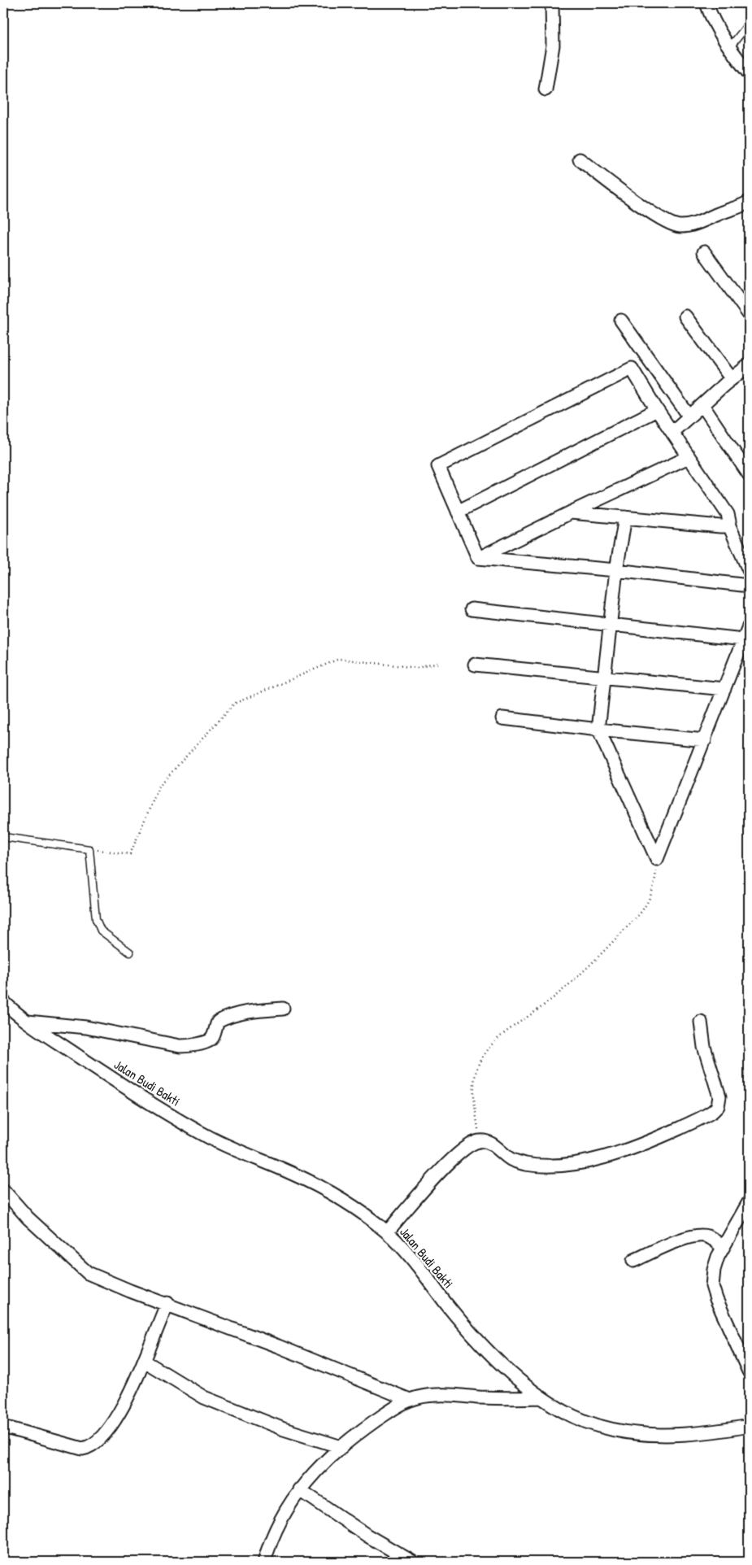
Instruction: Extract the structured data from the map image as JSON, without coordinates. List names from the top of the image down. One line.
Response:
{"streets":{"street":["Jalan Budi Bakti"]}}
